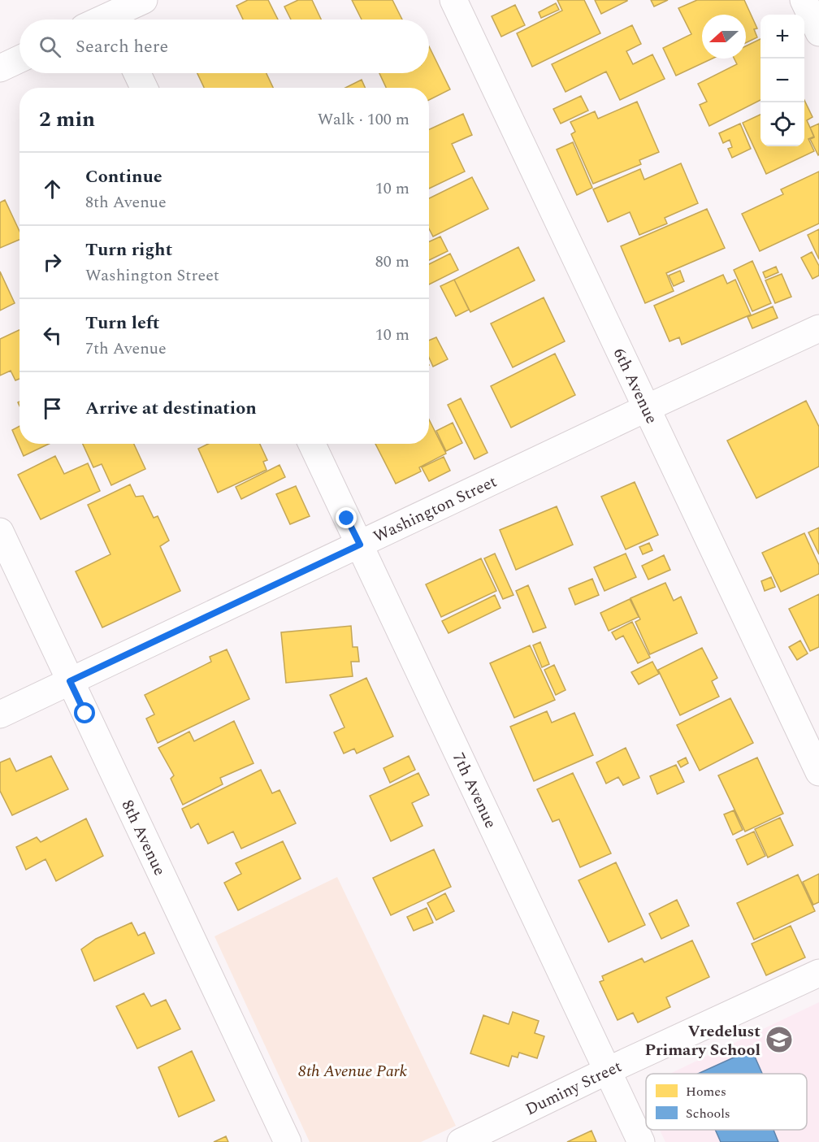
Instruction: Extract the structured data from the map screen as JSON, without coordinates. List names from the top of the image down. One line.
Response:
{"streets":{"street":["6th Avenue","Washington Street","7th Avenue","8th Avenue","Duminy Street"]},"crossings":[["6th Avenue","Washington Street"],["Washington Street","7th Avenue"],["Washington Street","8th Avenue"],["7th Avenue","Duminy Street"]],"parks":["8th Avenue Park"],"places":{"school or university":["Vredelust Primary School"]},"legend":["Homes","Schools"],"north":"left","page":{"map_buttons":["+","−"],"search":"Search here","heading":["2 min","Walk · 100 m"],"list":[["Continue","8th Avenue","10 m"],["Turn right","Washington Street","80 m"],["Turn left","7th Avenue","10 m"],"Arrive at destination"]}}
